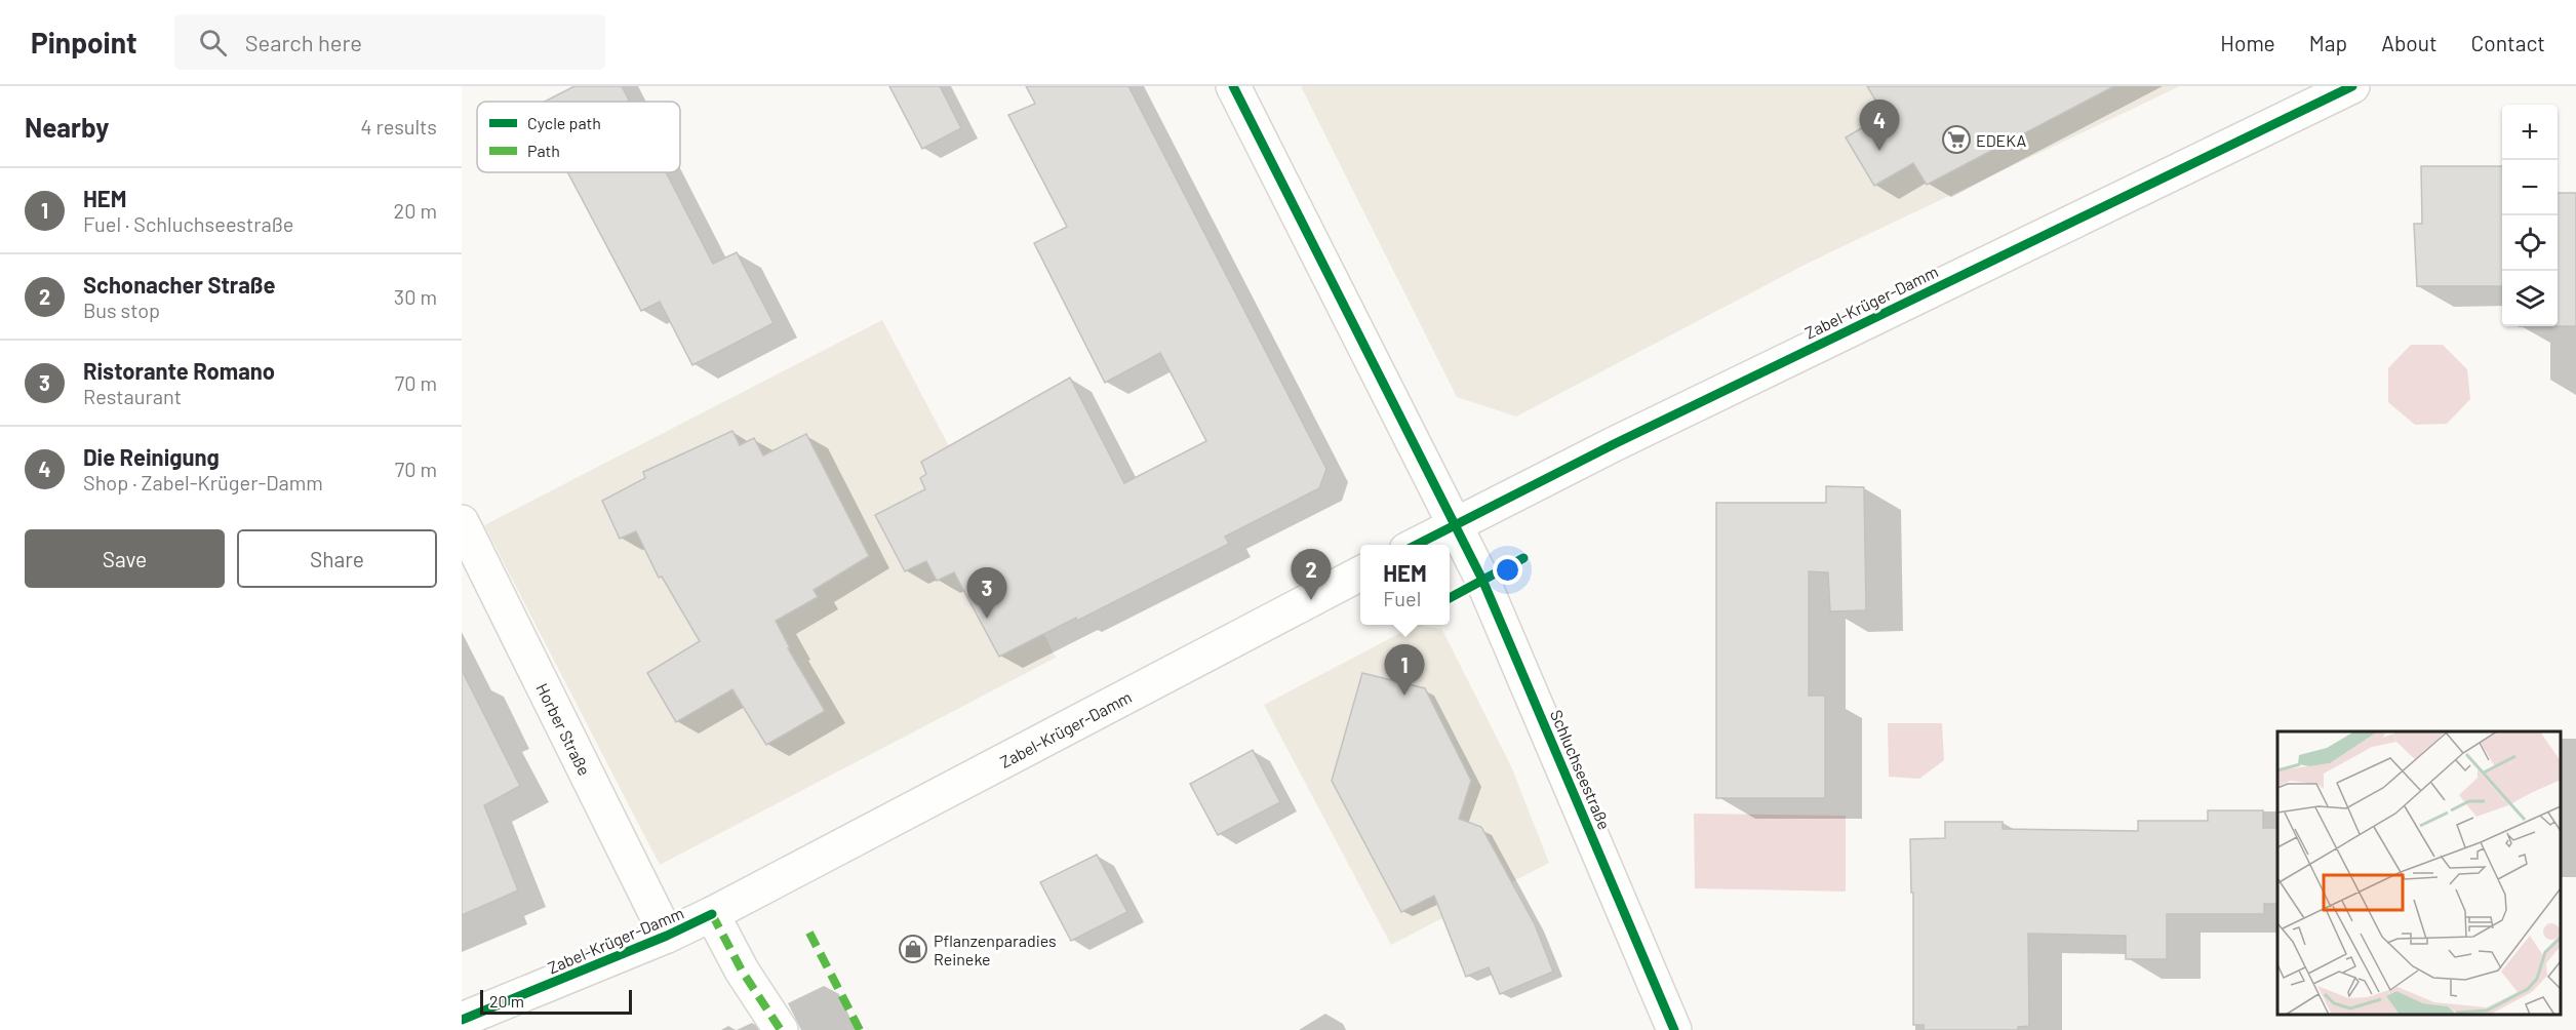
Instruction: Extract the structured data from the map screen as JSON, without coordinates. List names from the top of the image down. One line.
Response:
{"streets":{"street":["Zabel-Krüger-Damm","Horber Straße","Schluchseestraße"]},"crossings":[["Zabel-Krüger-Damm","Horber Straße"],["Zabel-Krüger-Damm","Schluchseestraße"]],"places":{"supermarket":["EDEKA"],"shop":["Pflanzenparadies Reineke"]},"legend":["Cycle path","Path"],"scale_bar":"20 m","page":{"header":"Pinpoint","search":"Search here","nav":["Home","Map","About","Contact"],"heading":["Nearby","4 results"],"pins":["4","2","3","1"],"map_buttons":["+","−"],"list":[{"mark":"1","name":"HEM","note":"Fuel · Schluchseestraße","value":"20 m"},{"mark":"2","name":"Schonacher Straße","note":"Bus stop","value":"30 m"},{"mark":"3","name":"Ristorante Romano","note":"Restaurant","value":"70 m"},{"mark":"4","name":"Die Reinigung","note":"Shop · Zabel-Krüger-Damm","value":"70 m"}],"buttons":["Save","Share"],"popup":["HEM","Fuel"],"scale":"20 m"}}
